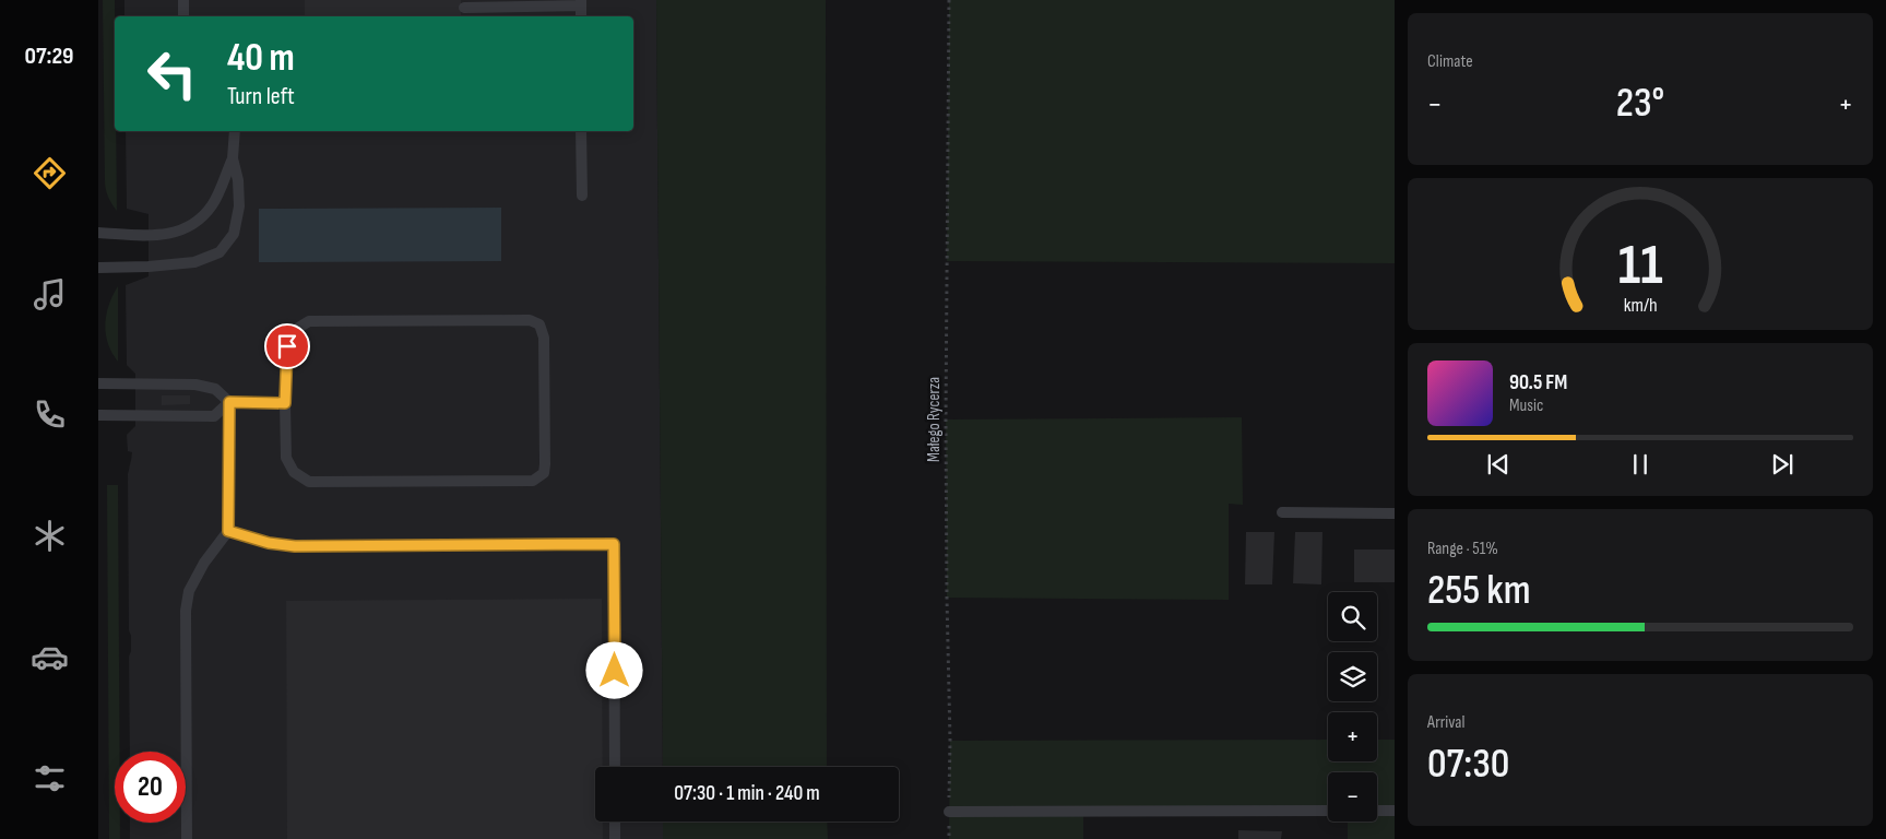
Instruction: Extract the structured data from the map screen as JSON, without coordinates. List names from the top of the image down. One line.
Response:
{"streets":{"path":["Małego Rycerza"]},"page":{"tabs":"07:29","tile":["Climate",["Range · 51%","255 km"],["Arrival","07:30"]],"turn":["40 m","Turn left"],"heat":["−","23°","+"],"song":["90.5 FM","Music"],"map_buttons":["+","−"],"limit":"20","trip":"07:30 · 1 min · 240 m","gauge":["11","km/h"]}}
